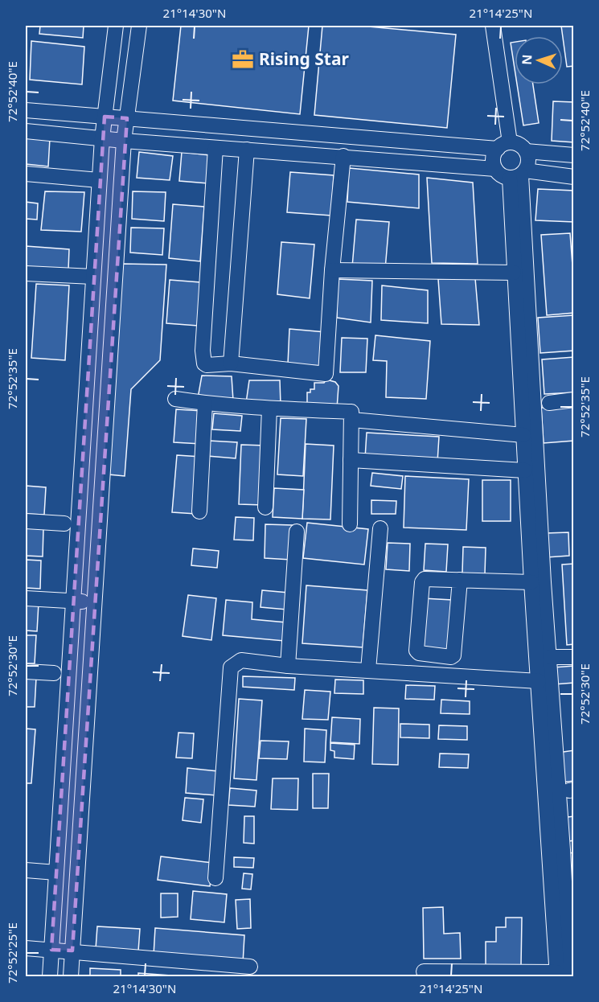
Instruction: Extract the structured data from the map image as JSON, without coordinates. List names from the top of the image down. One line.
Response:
{"places":{"office":["Rising Star"]},"north":"left","coordinates":["21°14'30\"N","21°14'25\"N","72°52'40\"E","72°52'35\"E","72°52'30\"E","72°52'25\"E"]}
